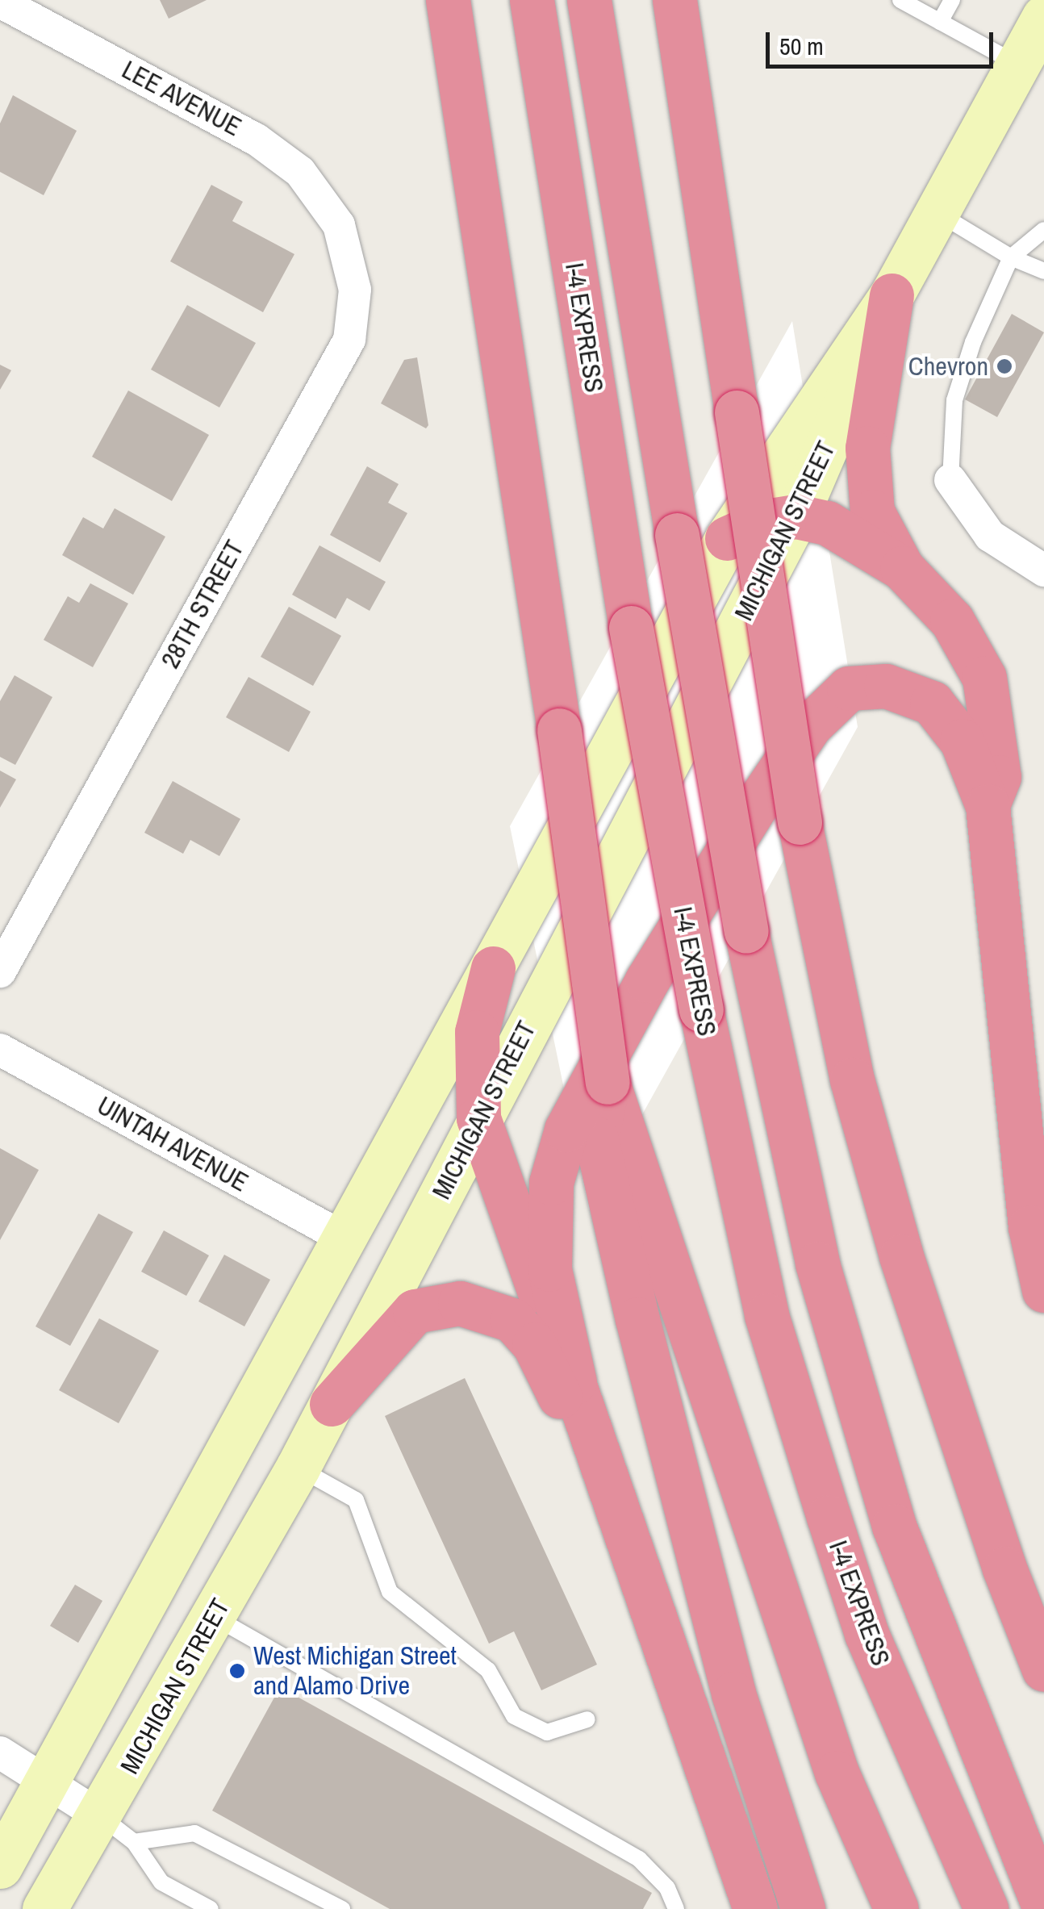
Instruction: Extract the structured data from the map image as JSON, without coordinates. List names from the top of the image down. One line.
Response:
{"streets":{"highway":["I-4 EXPRESS"],"main road":["MICHIGAN STREET"],"street":["LEE AVENUE","28TH STREET","UINTAH AVENUE"]},"crossings":[["LEE AVENUE","28TH STREET"],["MICHIGAN STREET","UINTAH AVENUE"]],"places":["Chevron","West Michigan Street and Alamo Drive"],"scale_bar":"50 m"}
